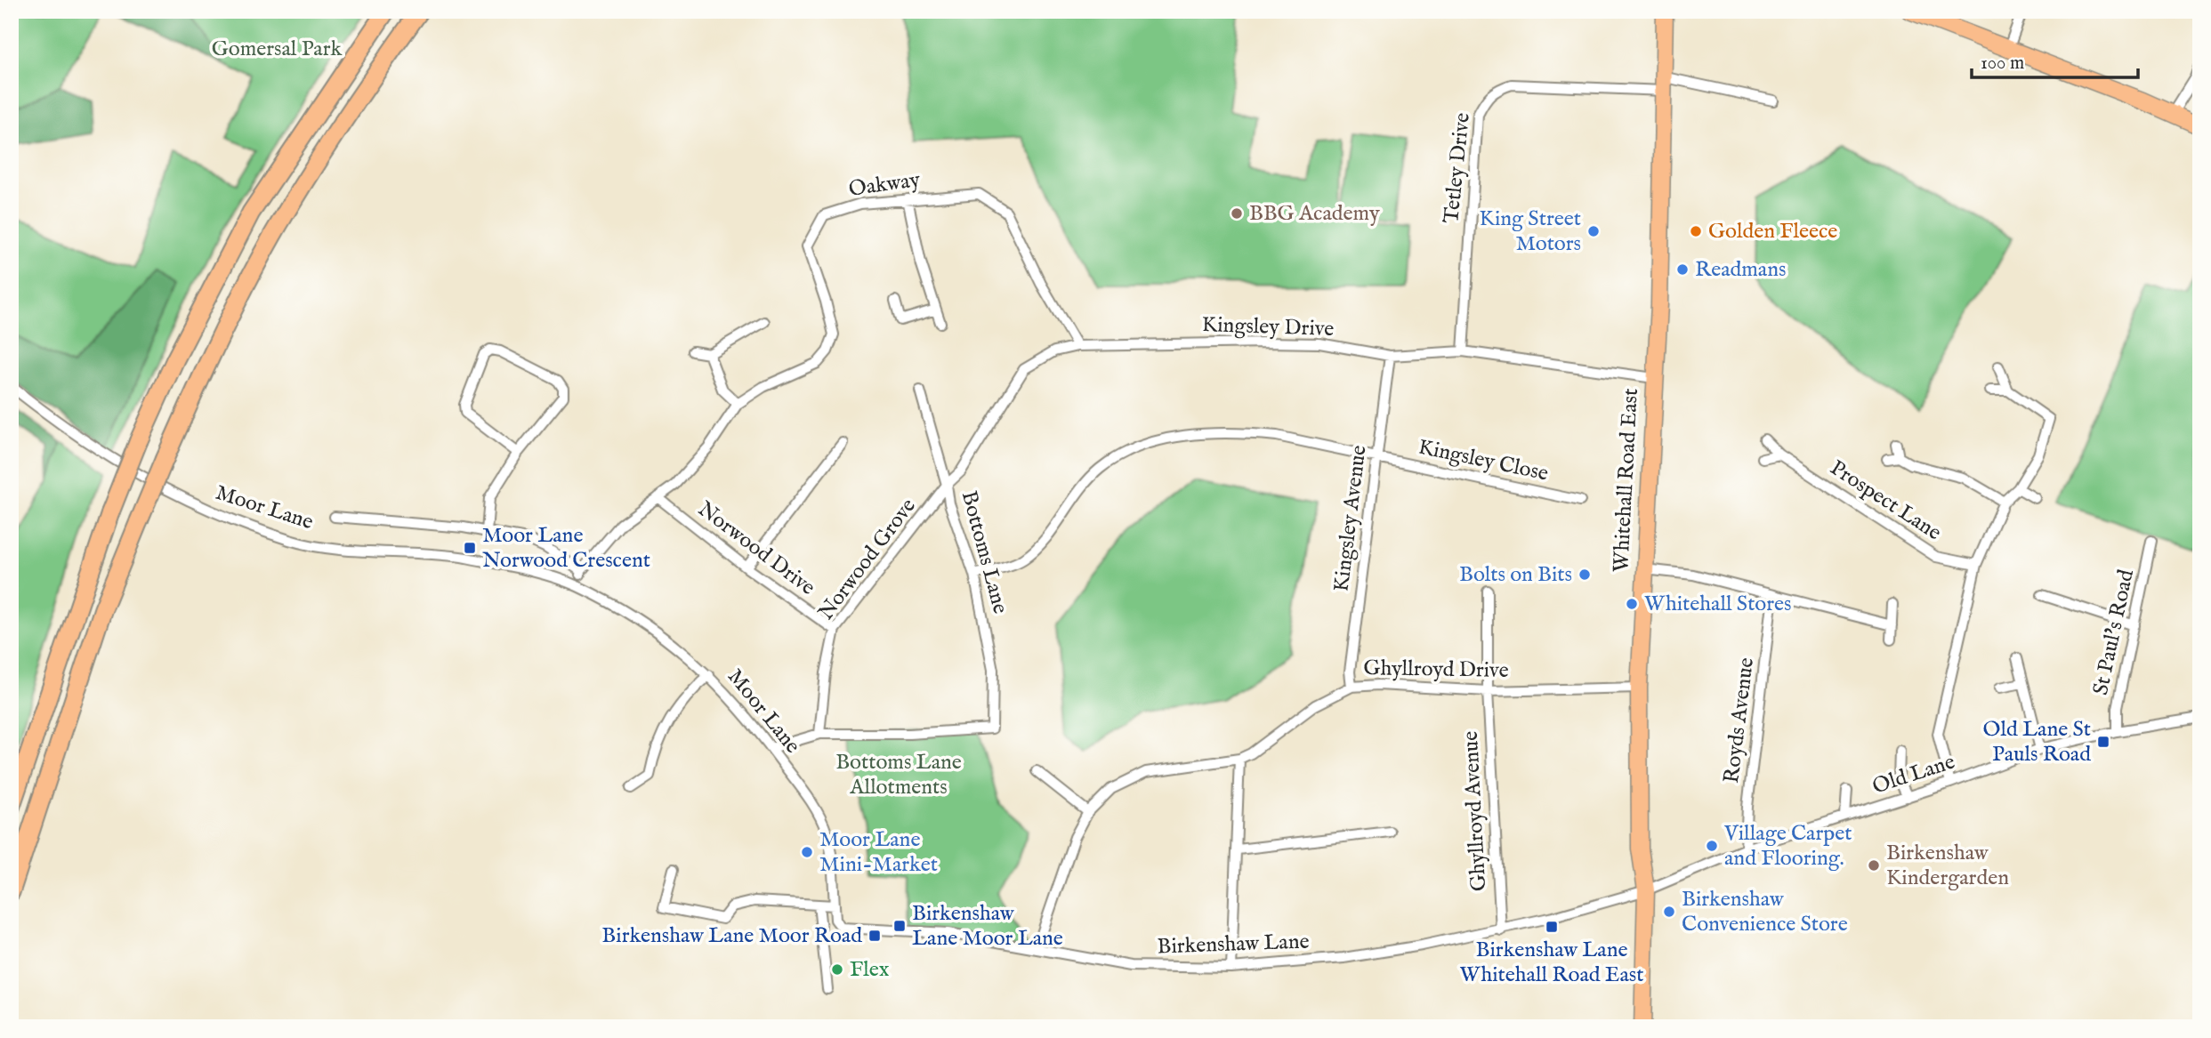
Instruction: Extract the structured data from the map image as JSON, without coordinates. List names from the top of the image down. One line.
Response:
{"streets":{"main road":["Whitehall Road East"],"street":["Tetley Drive","Oakway","Kingsley Drive","Kingsley Close","Prospect Lane","Moor Lane","Kingsley Avenue","Norwood Drive","Bottoms Lane","Norwood Grove","St Paul's Road","Ghyllroyd Drive","Royds Avenue","Old Lane","Ghyllroyd Avenue","Birkenshaw Lane"]},"crossings":[["Tetley Drive","Kingsley Drive"],["Tetley Drive","Whitehall Road East"],["Oakway","Kingsley Drive"],["Kingsley Drive","Whitehall Road East"],["Kingsley Drive","Kingsley Avenue"],["Kingsley Drive","Bottoms Lane"],["Kingsley Drive","Norwood Grove"],["Kingsley Close","Kingsley Avenue"],["Kingsley Close","Bottoms Lane"],["Whitehall Road East","Ghyllroyd Drive"],["Whitehall Road East","Old Lane"],["Whitehall Road East","Birkenshaw Lane"],["Moor Lane","Bottoms Lane"],["Moor Lane","Birkenshaw Lane"],["Kingsley Avenue","Ghyllroyd Drive"],["Norwood Drive","Norwood Grove"],["Bottoms Lane","Norwood Grove"],["St Paul's Road","Old Lane"],["Ghyllroyd Drive","Ghyllroyd Avenue"],["Royds Avenue","Old Lane"],["Old Lane","Birkenshaw Lane"],["Ghyllroyd Avenue","Birkenshaw Lane"]],"parks":["Gomersal Park","Bottoms Lane Allotments"],"places":{"other":["BBG Academy","King Street Motors","Golden Fleece","Readmans","Bolts on Bits","Whitehall Stores","Village Carpet and Flooring.","Moor Lane Mini-Market","Birkenshaw Kindergarden","Birkenshaw Convenience Store","Flex"],"transit":["Moor Lane Norwood Crescent","Old Lane St Pauls Road","Birkenshaw Lane Moor Lane","Birkenshaw Lane Whitehall Road East","Birkenshaw Lane Moor Road"]},"scale_bar":"100 m"}
